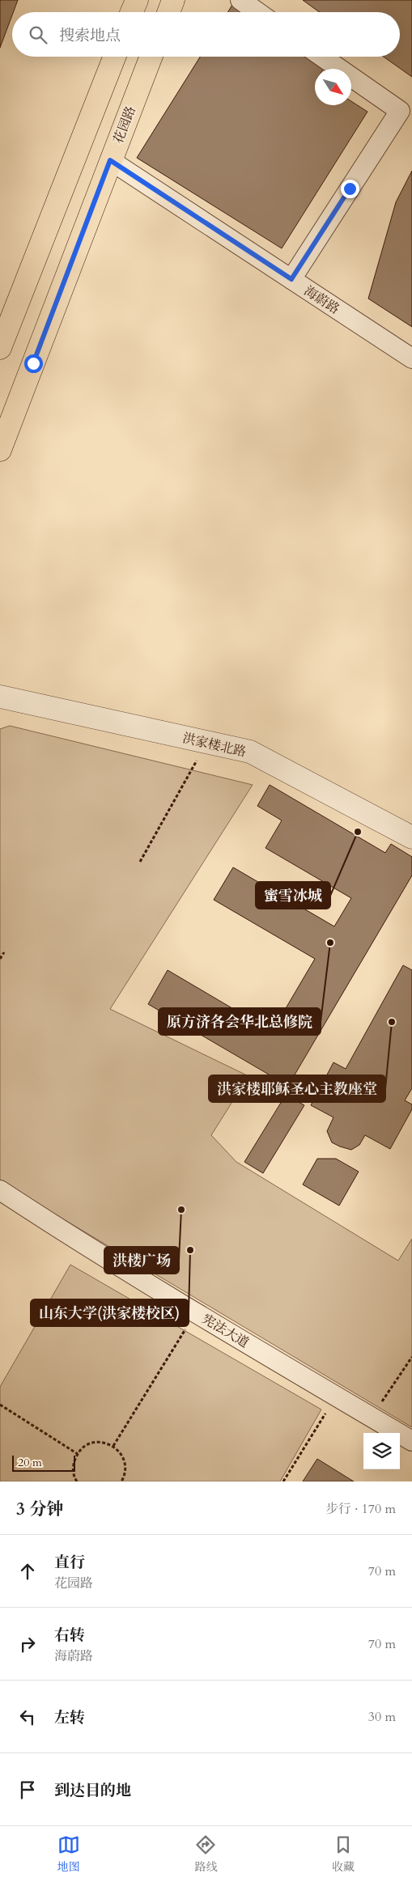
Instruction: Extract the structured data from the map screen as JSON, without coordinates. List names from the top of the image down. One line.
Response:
{"streets":{"main road":["花园路"],"street":["海蔚路","洪家楼北路","宪法大道"]},"crossings":[["花园路","海蔚路"]],"places":["蜜雪冰城","原方济各会华北总修院","洪家楼耶稣圣心主教座堂","洪楼广场","山东大学(洪家楼校区)"],"scale_bar":"20 m","north":"bottom right","page":{"search":"搜索地点","scale":"20 m","heading":["3 分钟","步行 · 170 m"],"list":[["直行","花园路","70 m"],["右转","海蔚路","70 m"],["左转","30 m"],"到达目的地"],"nav":["地图","路线","收藏"]}}
